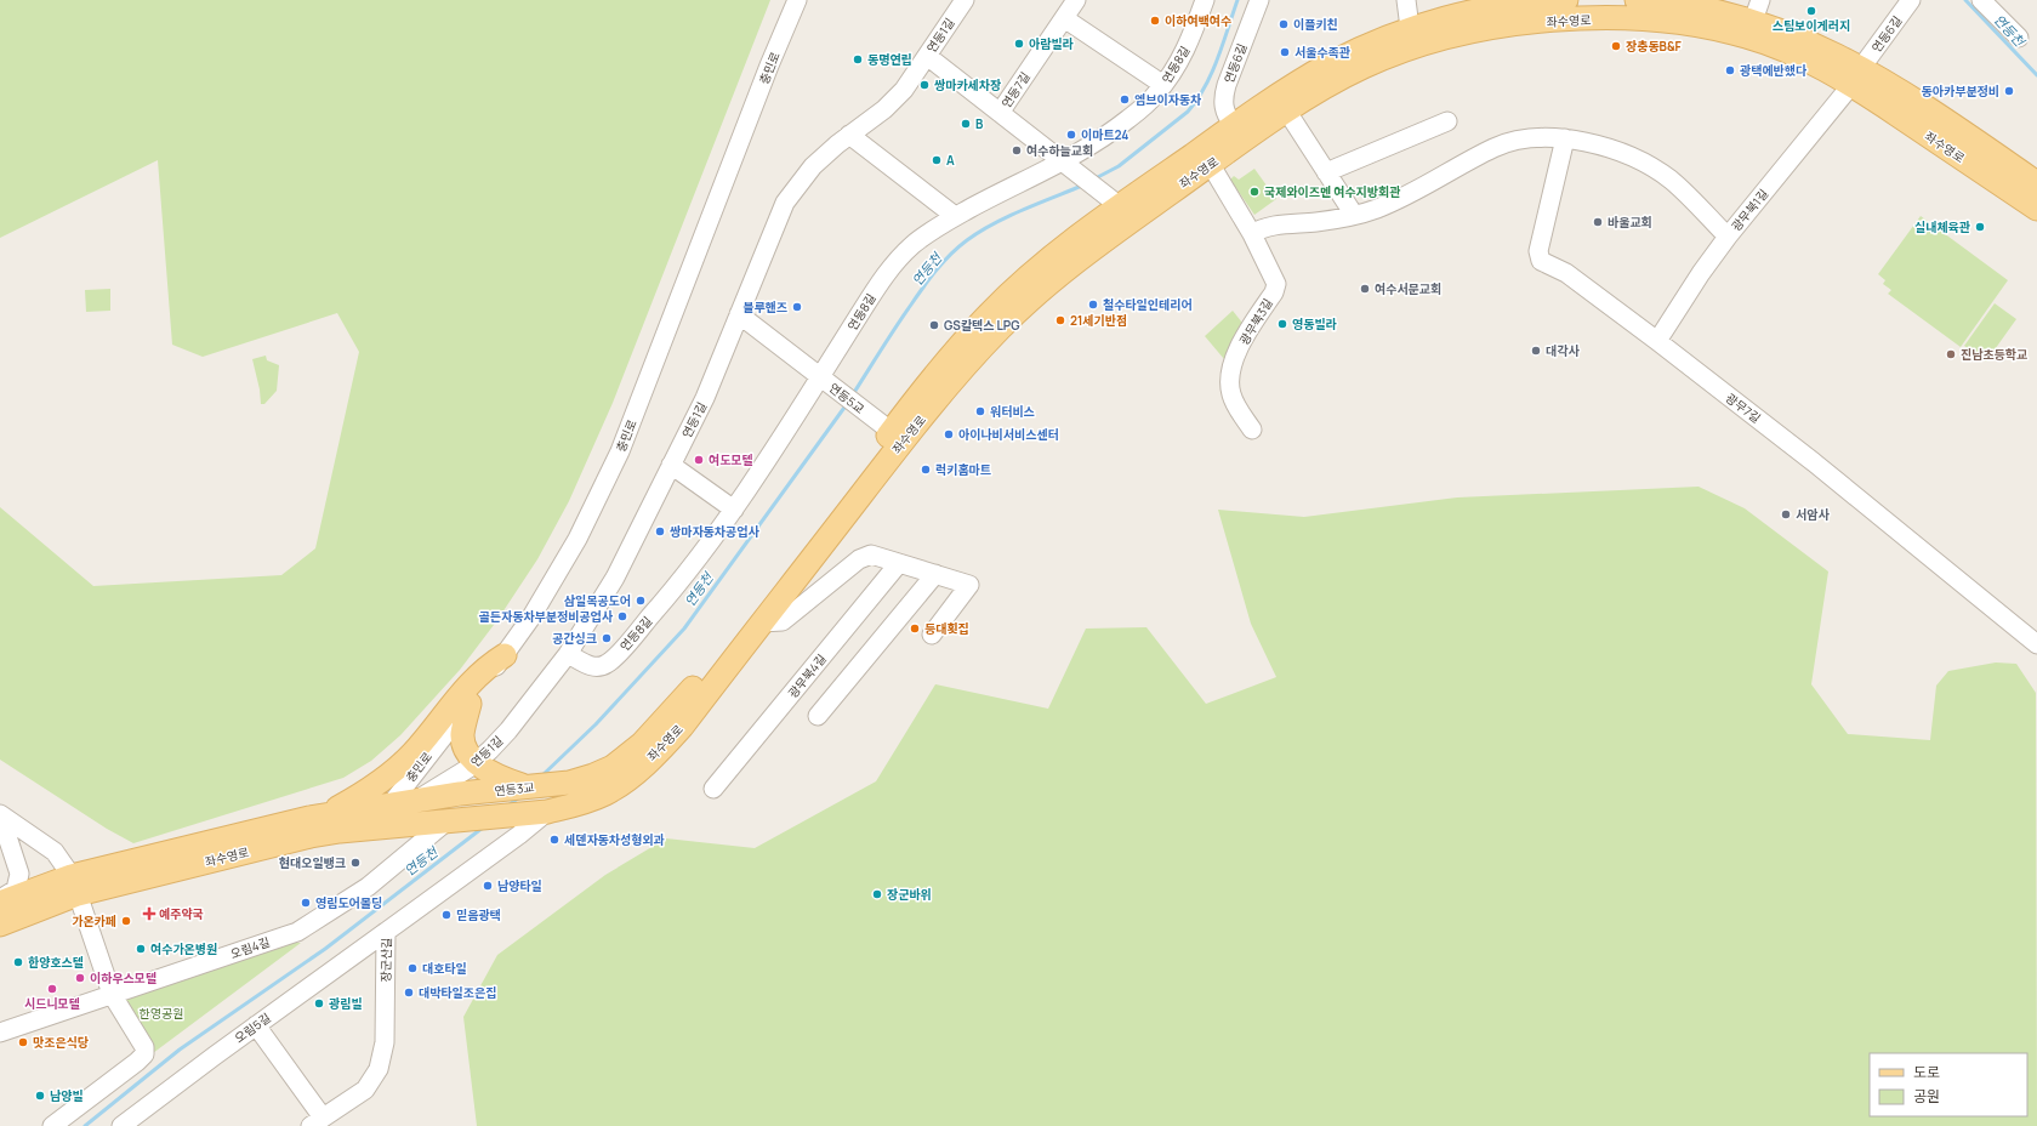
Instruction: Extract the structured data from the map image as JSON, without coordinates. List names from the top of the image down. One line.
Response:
{"streets":{"main road":["좌수영로","연등3교"],"street":["연등6길","연등1길","연등8길","충민로","연등7길","광무북1길","광무북3길","연등5교","광무7길","광무북4길","오림4길","장군산길","오림5길"]},"crossings":[["좌수영로","연등6길"],["좌수영로","연등1길"],["좌수영로","충민로"],["좌수영로","연등7길"],["좌수영로","광무북1길"],["좌수영로","광무북3길"],["좌수영로","연등5교"],["좌수영로","연등3교"],["좌수영로","오림4길"],["좌수영로","장군산길"],["연등6길","광무북1길"],["연등1길","연등8길"],["연등1길","연등5교"],["연등8길","연등7길"],["연등8길","연등5교"],["광무북1길","광무7길"],["연등3교","오림4길"],["연등3교","장군산길"],["장군산길","오림5길"]],"water":["연등천"],"parks":["한영공원"],"places":{"other":["스팀보이게러지","이하여백여수","이플키친","아람빌라","장충동B&F","서울수족관","동명연립","광택에반했다","쌍마카세차장","동아카부분정비","엠브이자동차","B","이마트24","여수하늘교회","A","국제와이즈멘 여수지방회관","바울교회","실내체육관","여수서문교회","철수타일인테리어","블루핸즈","21세기반점","영동빌라","GS칼텍스 LPG","대각사","진남초등학교","워터비스","아이나비서비스센터","여도모텔","럭키홈마트","서암사","쌍마자동차공업사","삼일목공도어","골든자동차부분정비공업사","등대횟집","공간싱크","세덴자동차성형외과","현대오일뱅크","남양타일","장군바위","영림도어몰딩","믿음광택","가온카페","여수가온병원","한양호스텔","대호타일","이하우스모텔","시드니모텔","대박타일조은집","광림빌","맛조은식당","남양빌"],"health":["예주약국"]},"legend":["도로","공원"]}
